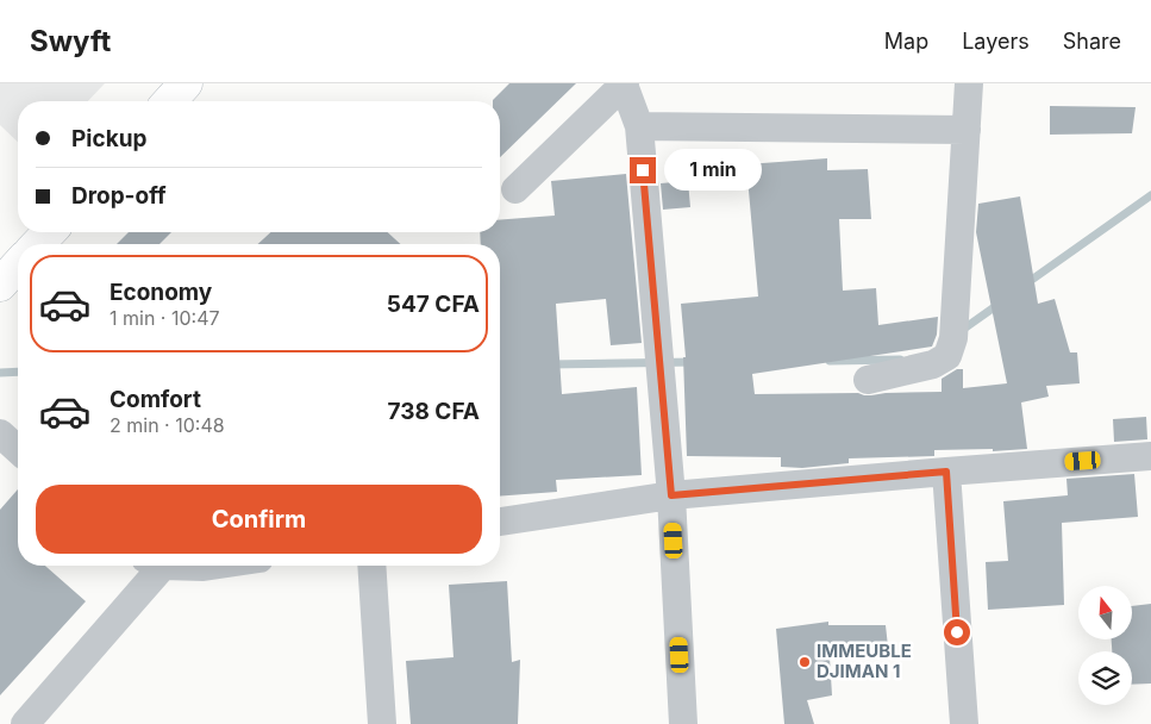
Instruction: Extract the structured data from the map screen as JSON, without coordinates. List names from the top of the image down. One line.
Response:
{"places":["IMMEUBLE DJIMAN 1"],"north":"top","page":{"header":"Swyft","nav":["Map","Layers","Share"],"banner":["Pickup","Drop-off"],"bubble":"1 min","list":[{"name":"Economy","note":"1 min · 10:47","value":"547 CFA"},{"name":"Comfort","note":"2 min · 10:48","value":"738 CFA"}],"buttons":"Confirm"}}
